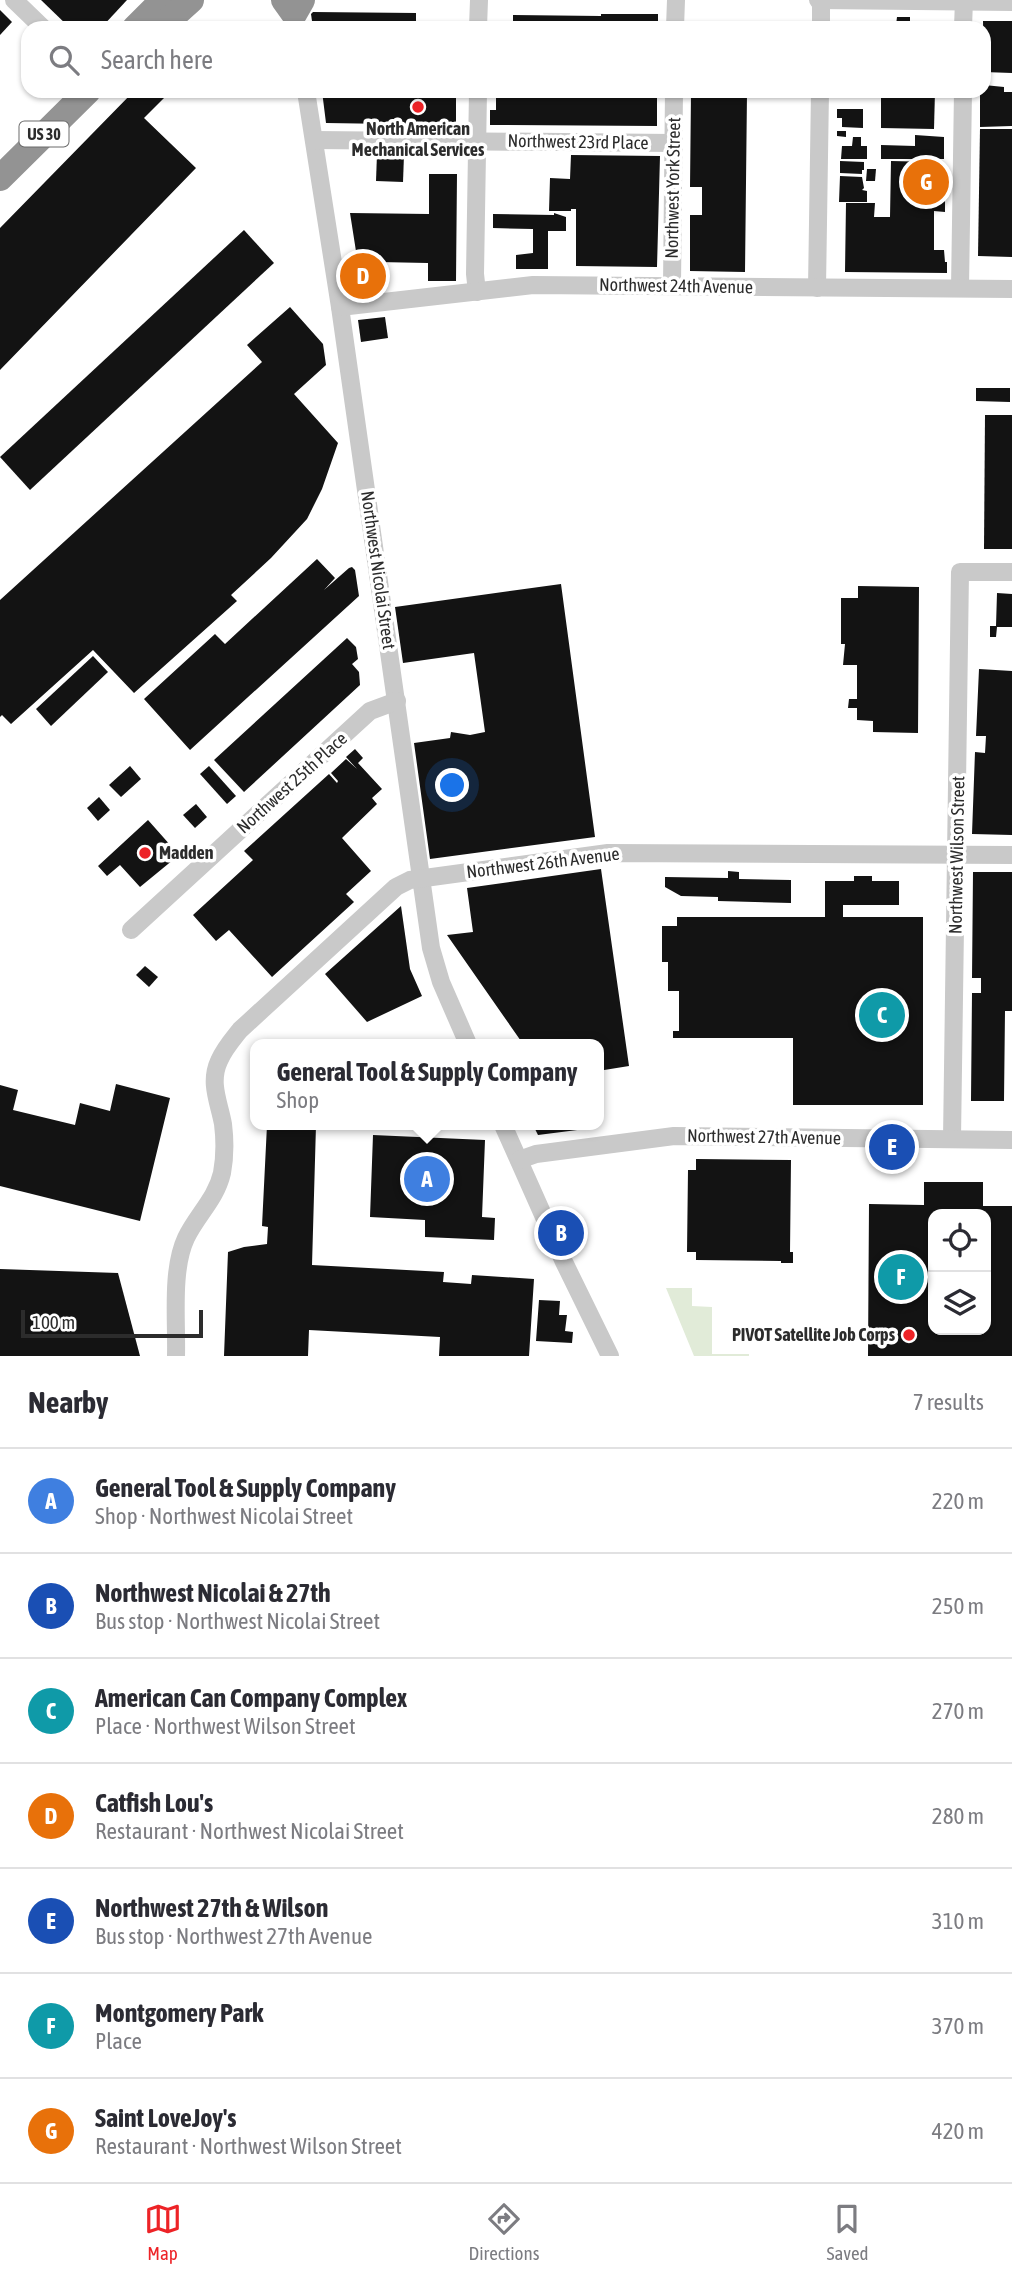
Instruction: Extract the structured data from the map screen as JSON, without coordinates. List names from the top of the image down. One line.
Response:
{"streets":{"highway":["US 30"],"street":["Northwest 23rd Place","Northwest York Street","Northwest 24th Avenue","Northwest Nicolai Street","Northwest 25th Place","Northwest Wilson Street","Northwest 26th Avenue","Northwest 27th Avenue"]},"crossings":[["Northwest 23rd Place","Northwest York Street"],["Northwest 23rd Place","Northwest Nicolai Street"],["Northwest York Street","Northwest 24th Avenue"],["Northwest 24th Avenue","Northwest Nicolai Street"],["Northwest Nicolai Street","Northwest 25th Place"],["Northwest Nicolai Street","Northwest 26th Avenue"],["Northwest Wilson Street","Northwest 26th Avenue"],["Northwest Wilson Street","Northwest 27th Avenue"]],"places":["North American Mechanical Services","Madden","PIVOT Satellite Job Corps"],"scale_bar":"100 m","page":{"search":"Search here","pins":["G","D","C","E","A","B","F"],"popup":["General Tool & Supply Company","Shop"],"scale":"100 m","heading":["Nearby","7 results"],"list":[{"mark":"A","name":"General Tool & Supply Company","note":"Shop · Northwest Nicolai Street","value":"220 m"},{"mark":"B","name":"Northwest Nicolai & 27th","note":"Bus stop · Northwest Nicolai Street","value":"250 m"},{"mark":"C","name":"American Can Company Complex","note":"Place · Northwest Wilson Street","value":"270 m"},{"mark":"D","name":"Catfish Lou's","note":"Restaurant · Northwest Nicolai Street","value":"280 m"},{"mark":"E","name":"Northwest 27th & Wilson","note":"Bus stop · Northwest 27th Avenue","value":"310 m"},{"mark":"F","name":"Montgomery Park","note":"Place","value":"370 m"},{"mark":"G","name":"Saint LoveJoy's","note":"Restaurant · Northwest Wilson Street","value":"420 m"}],"nav":["Map","Directions","Saved"]}}
